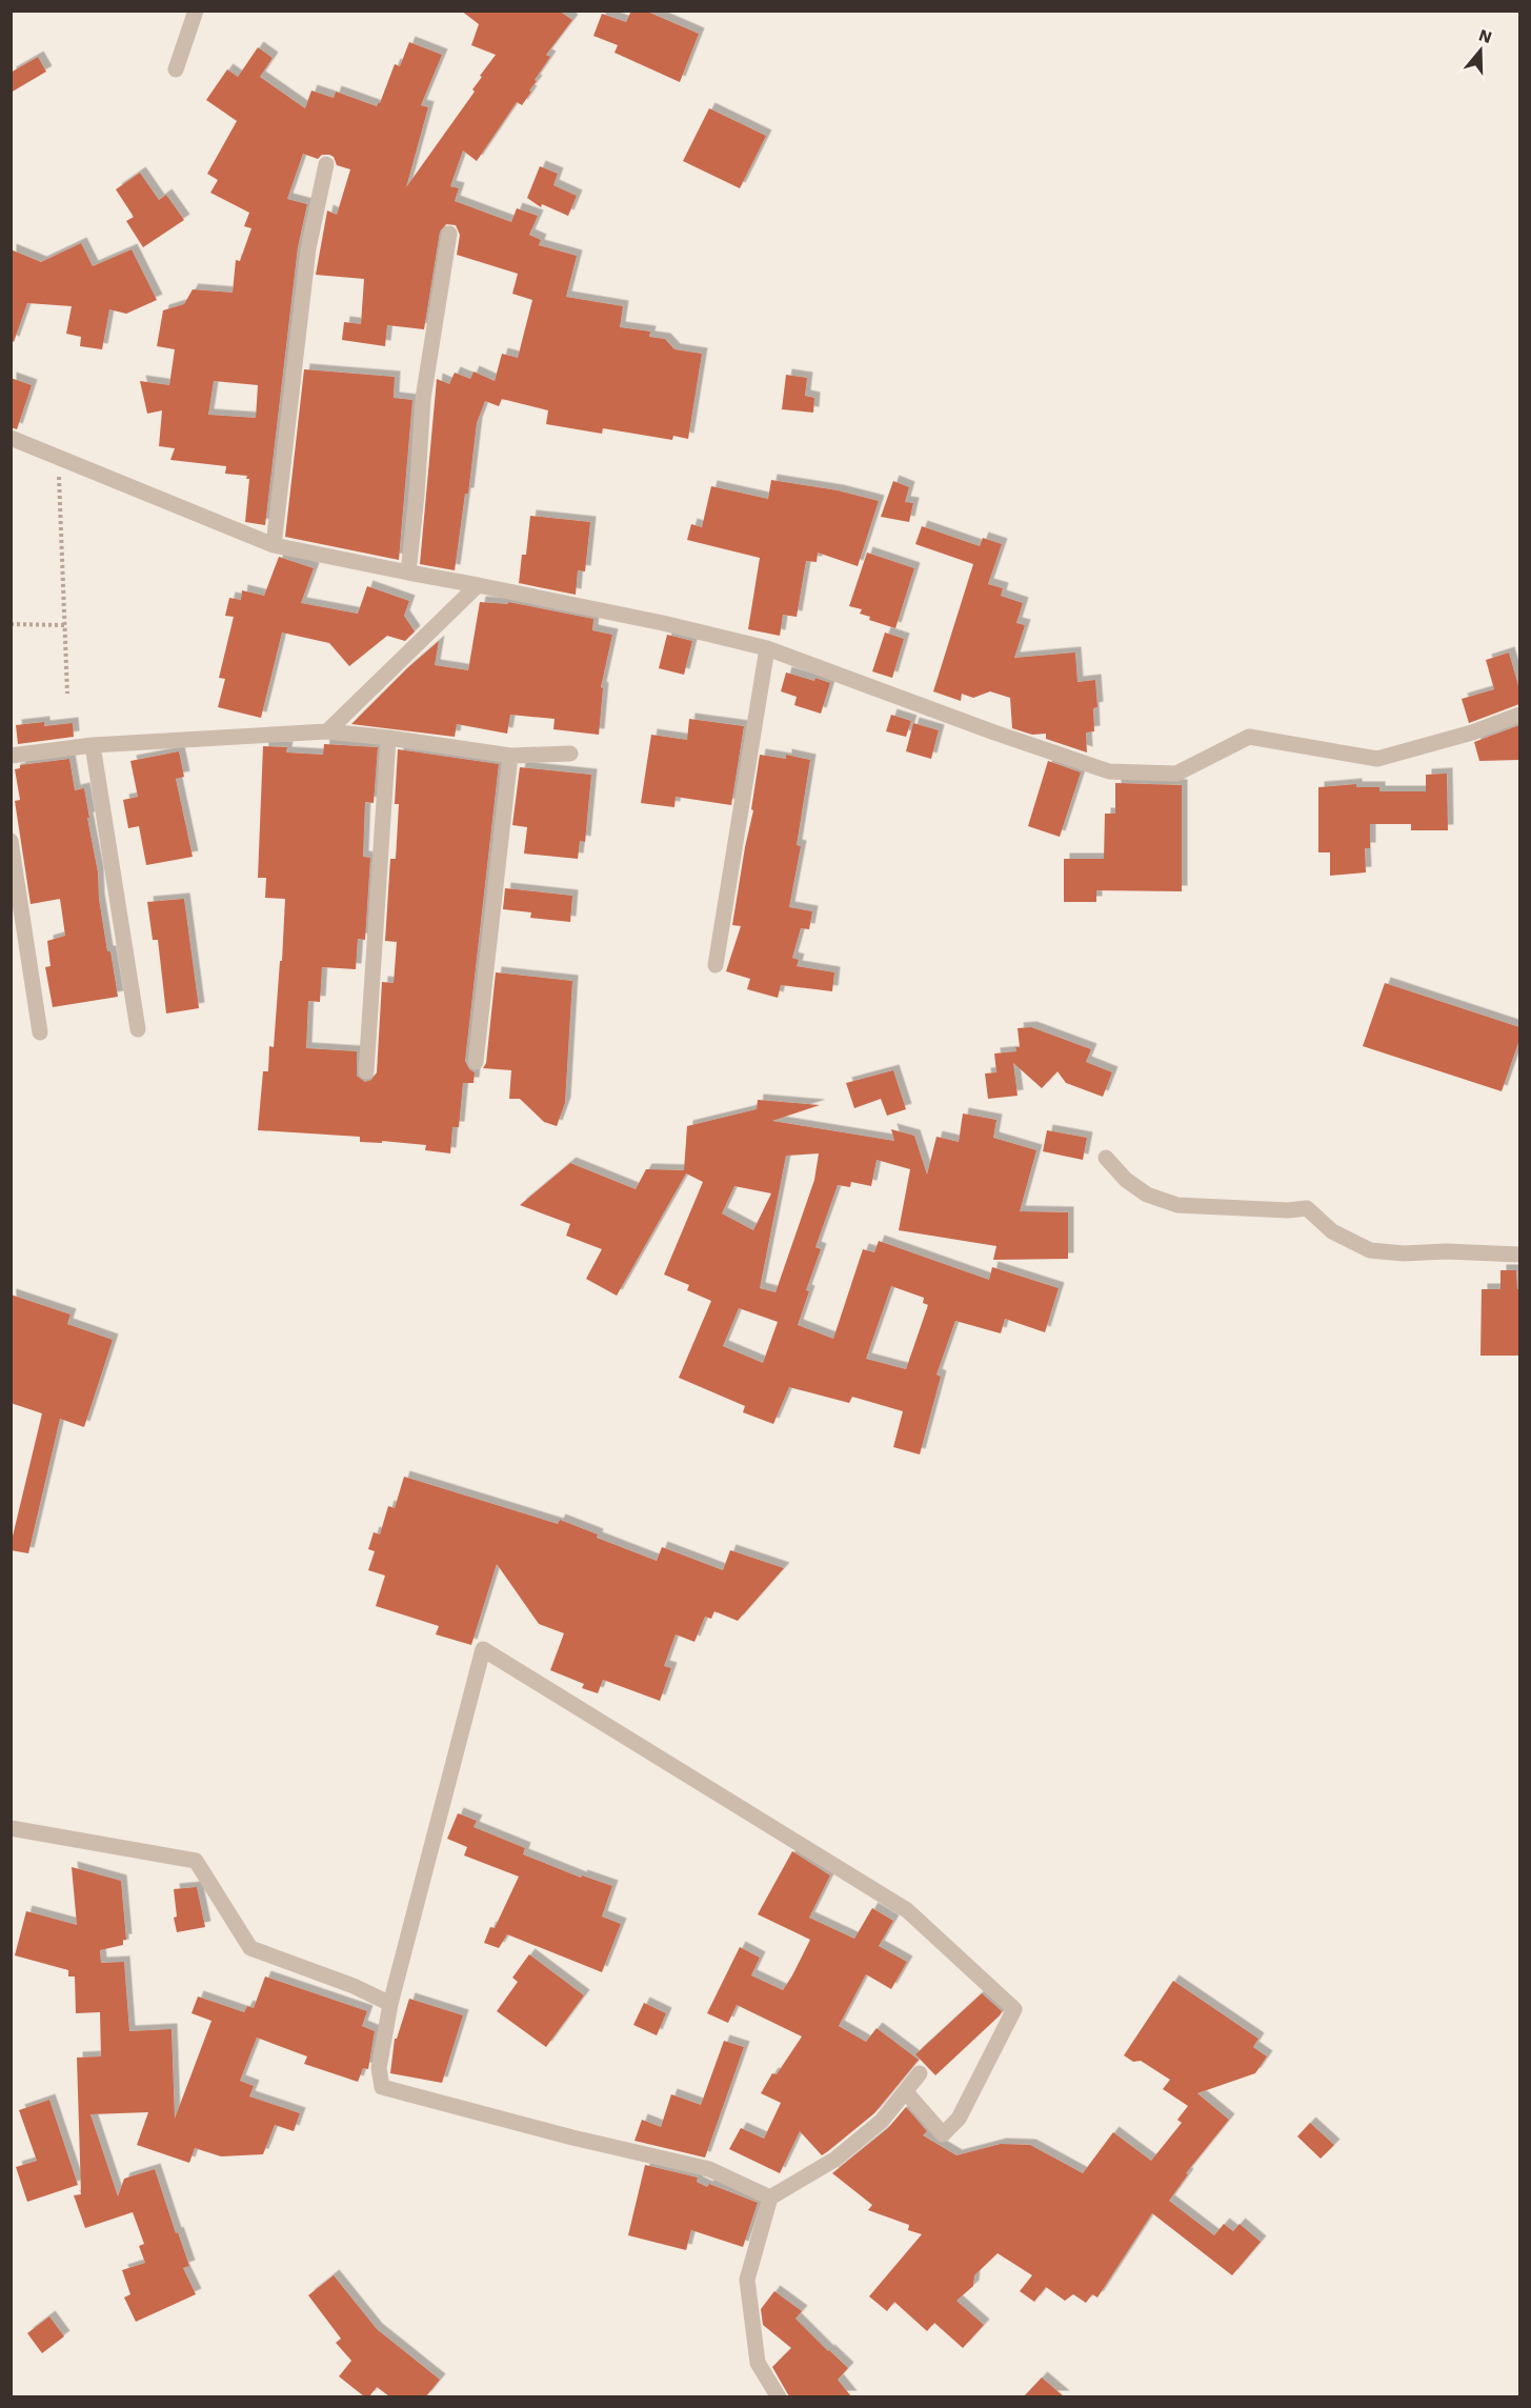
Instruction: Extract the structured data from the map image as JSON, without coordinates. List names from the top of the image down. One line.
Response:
{"north":"top"}
